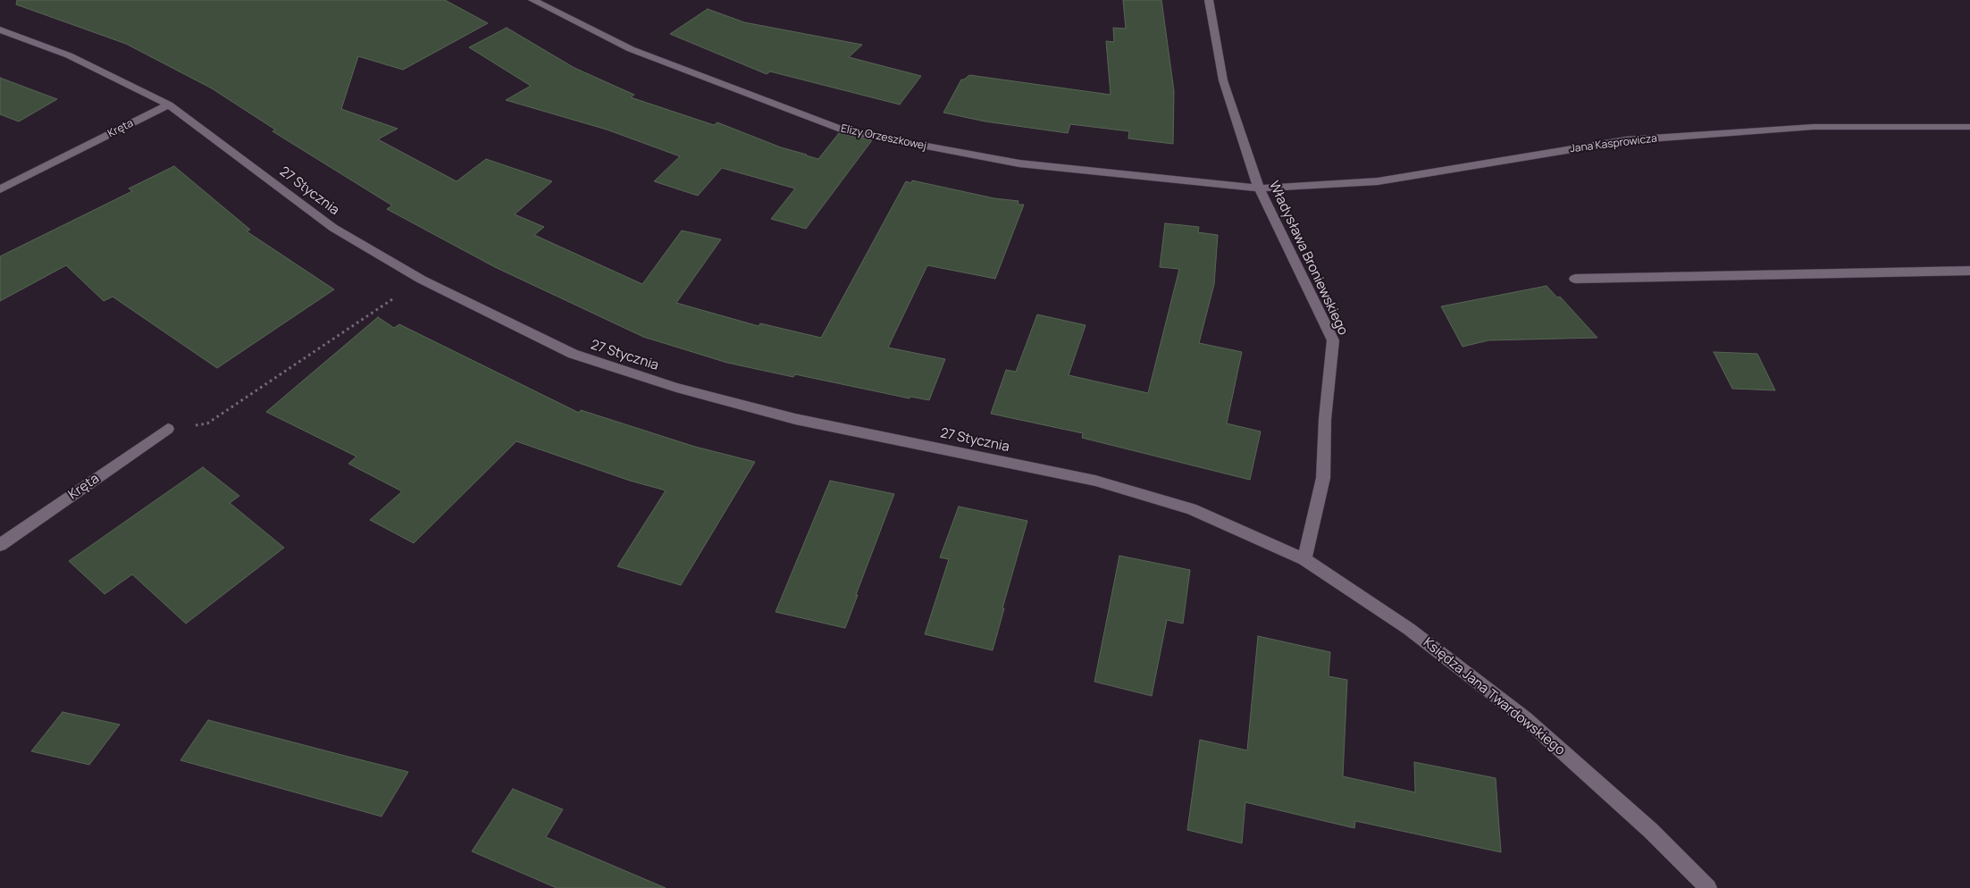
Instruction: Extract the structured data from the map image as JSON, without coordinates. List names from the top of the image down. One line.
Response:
{"streets":{"street":["Kręta","Elizy Orzeszkowej","Jana Kasprowicza","27 Stycznia","Władysława Broniewskiego","Księdza Jana Twardowskiego"]},"crossings":[["Kręta","27 Stycznia"],["Elizy Orzeszkowej","Jana Kasprowicza"],["Elizy Orzeszkowej","Władysława Broniewskiego"],["Jana Kasprowicza","Władysława Broniewskiego"],["27 Stycznia","Władysława Broniewskiego"],["27 Stycznia","Księdza Jana Twardowskiego"],["Władysława Broniewskiego","Księdza Jana Twardowskiego"]]}
